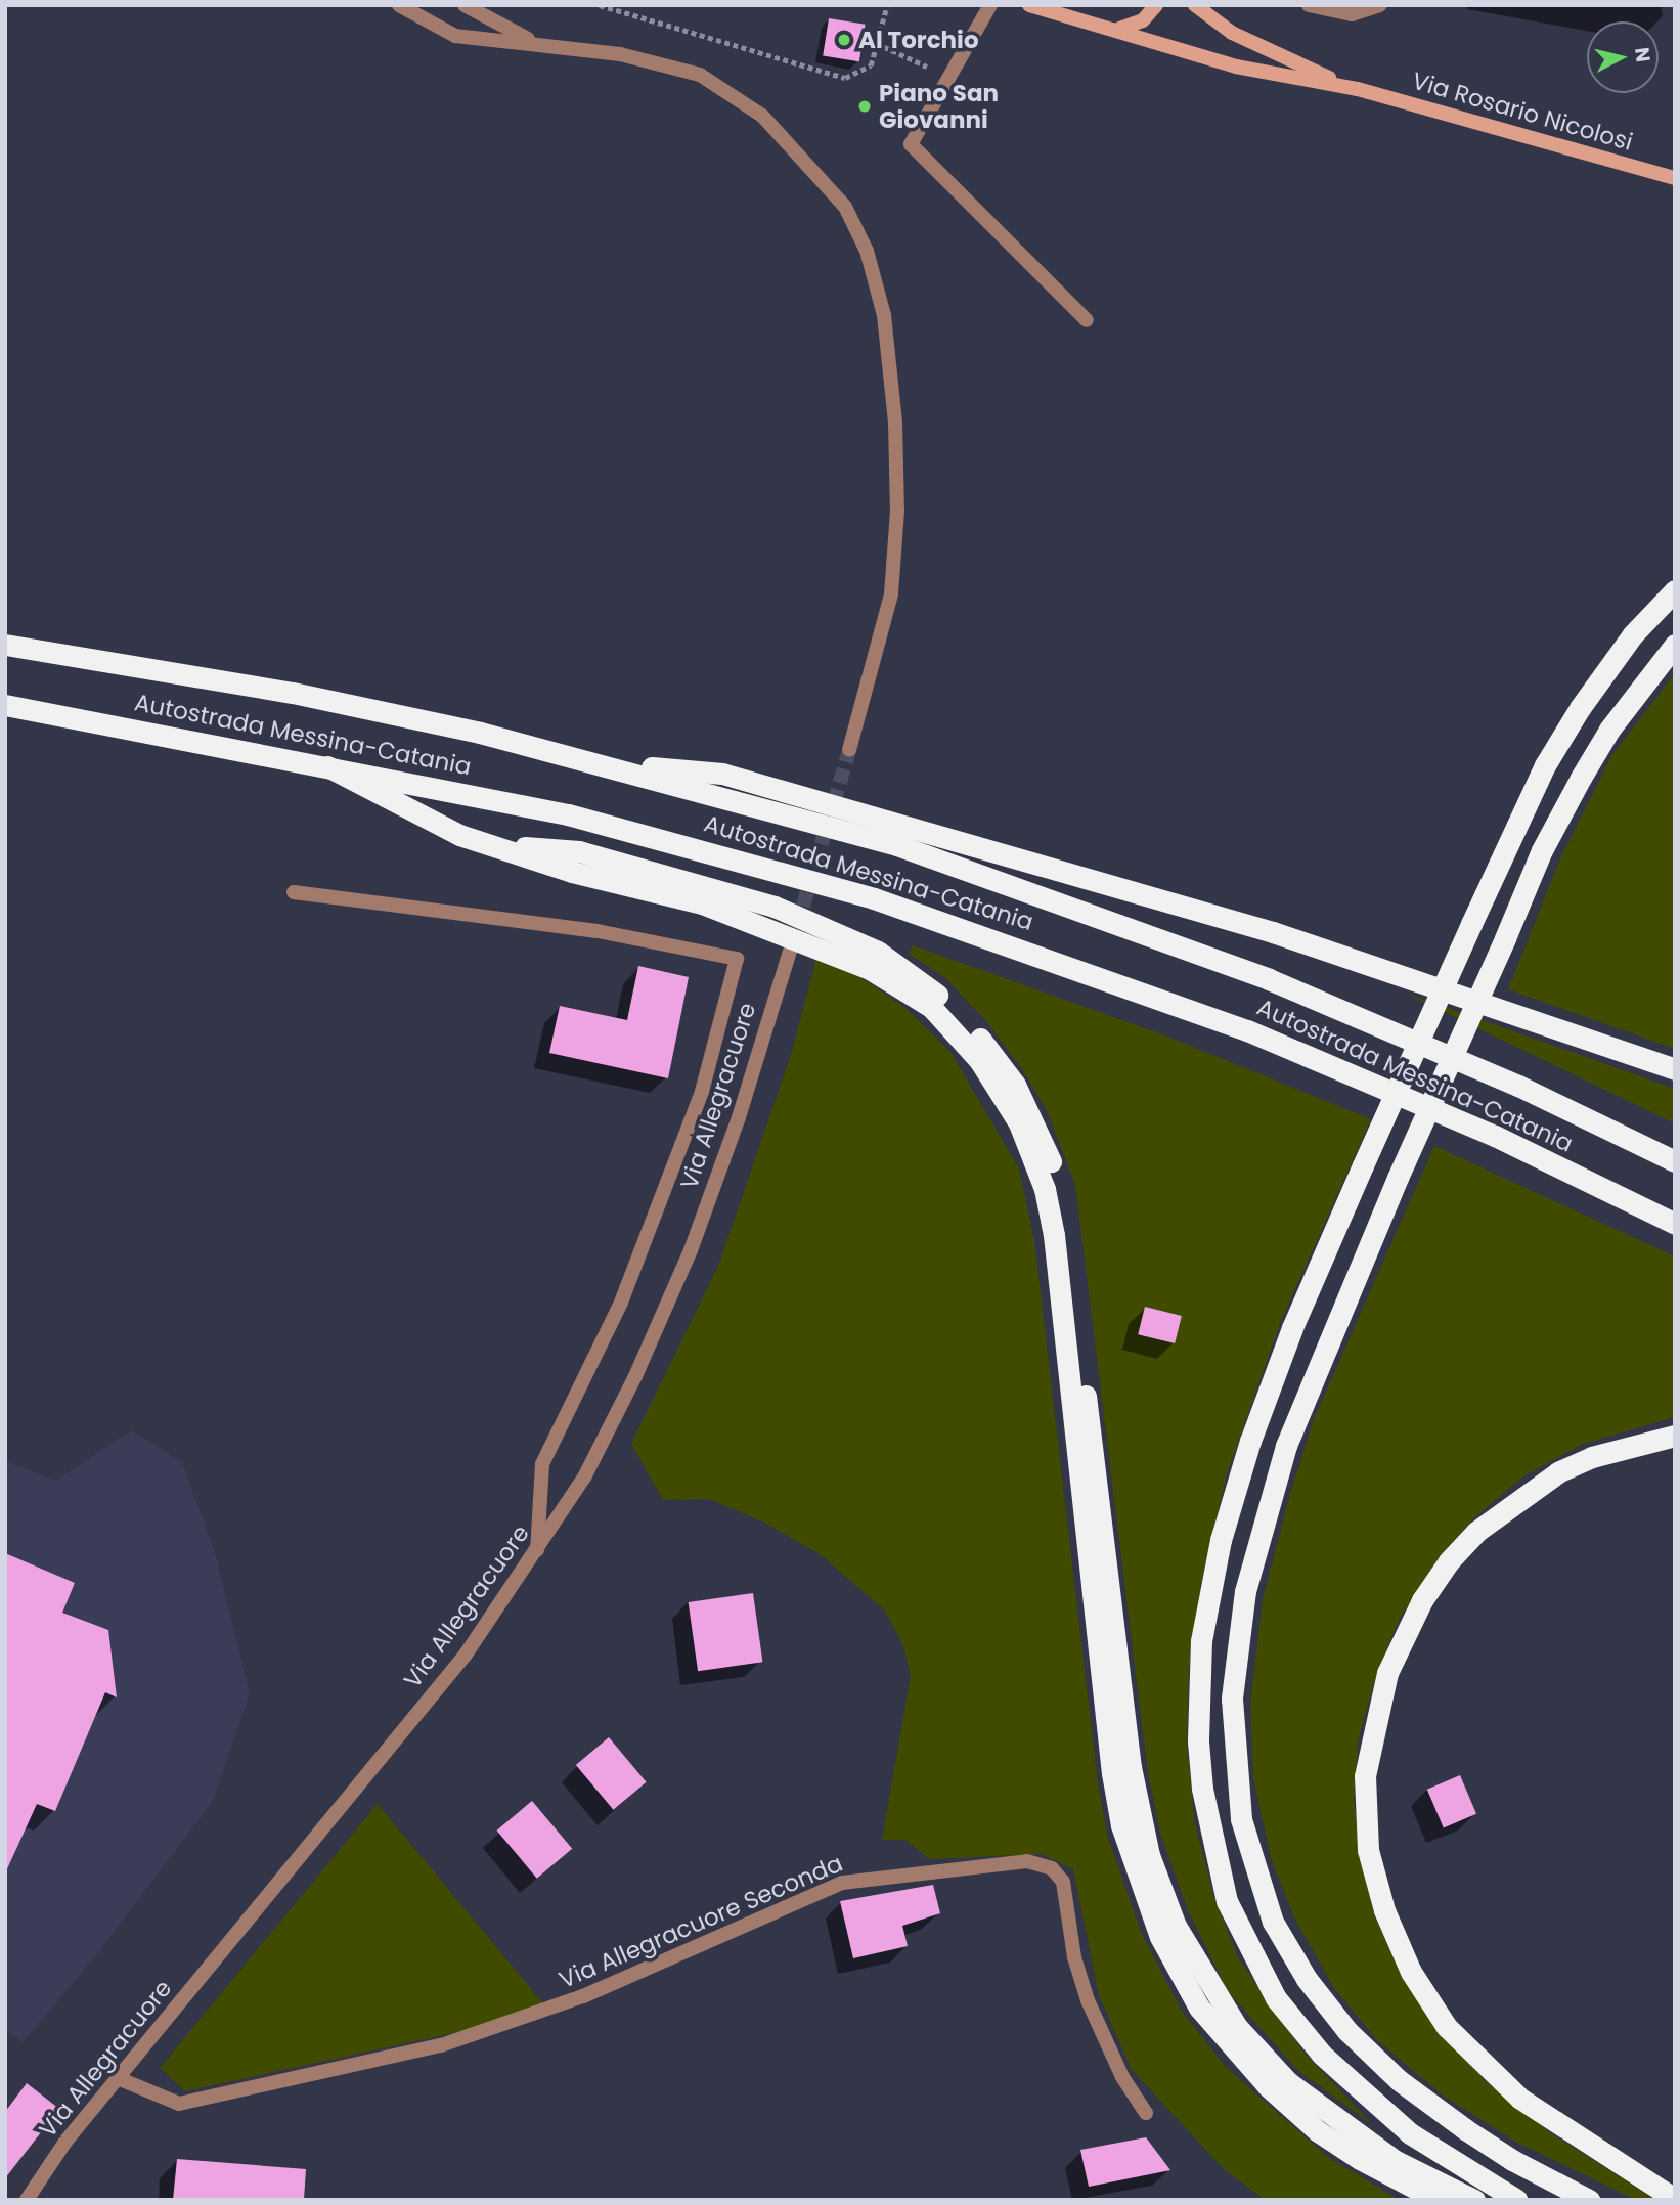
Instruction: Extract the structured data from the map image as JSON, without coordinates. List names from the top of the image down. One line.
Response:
{"streets":{"highway":["Autostrada Messina-Catania"],"main road":["Via Rosario Nicolosi"],"street":["Via Allegracuore","Via Allegracuore Seconda"]},"crossings":[["Via Allegracuore","Via Allegracuore Seconda"]],"places":["Al Torchio","Piano San Giovanni"],"north":"right"}
